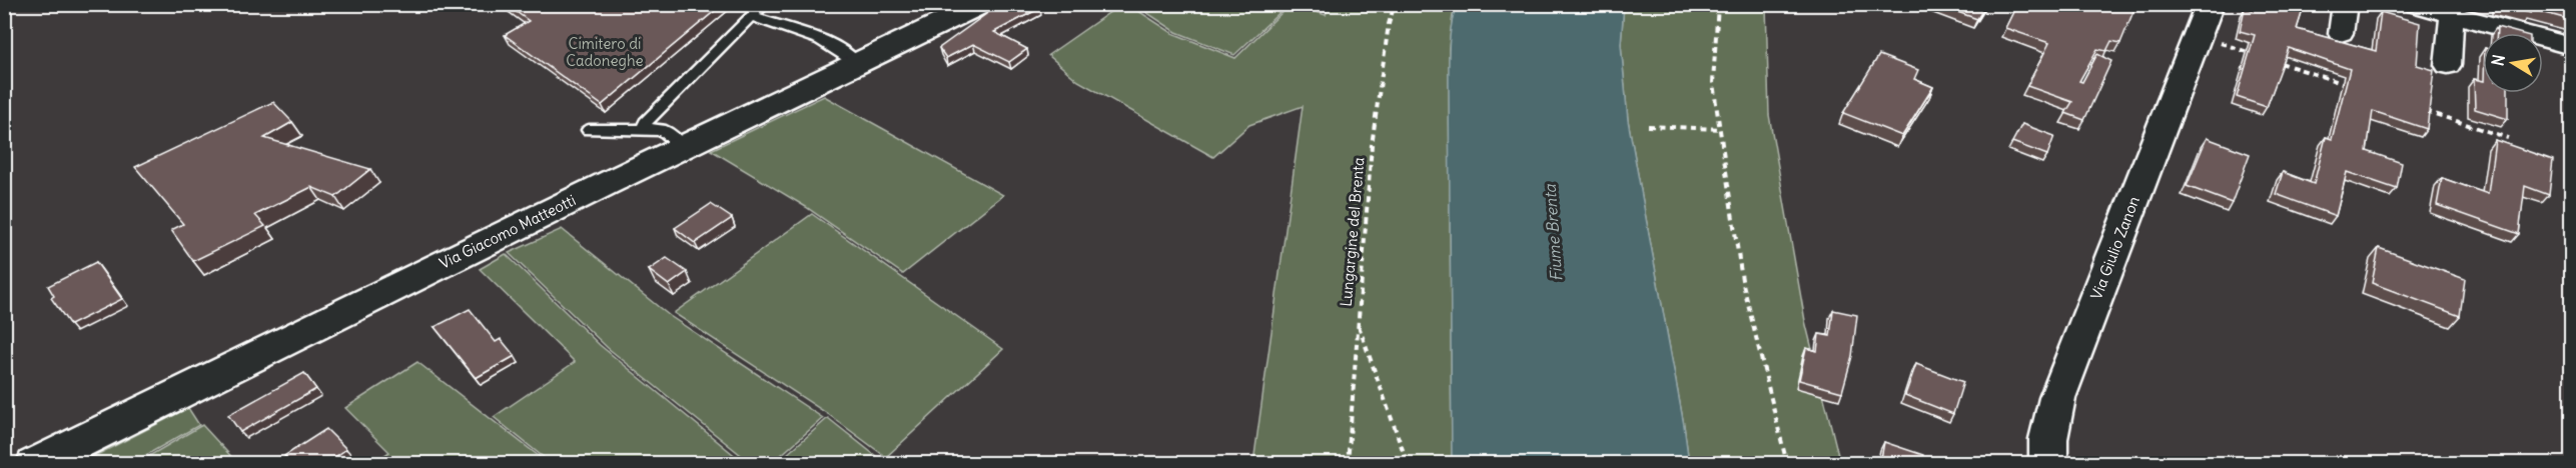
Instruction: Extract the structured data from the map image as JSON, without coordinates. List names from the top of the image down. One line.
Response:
{"streets":{"main road":["Via Giacomo Matteotti","Via Giulio Zanon"],"path":["Lungargine del Brenta"]},"water":["Fiume Brenta"],"parks":["Cimitero di Cadoneghe"],"north":"left"}
